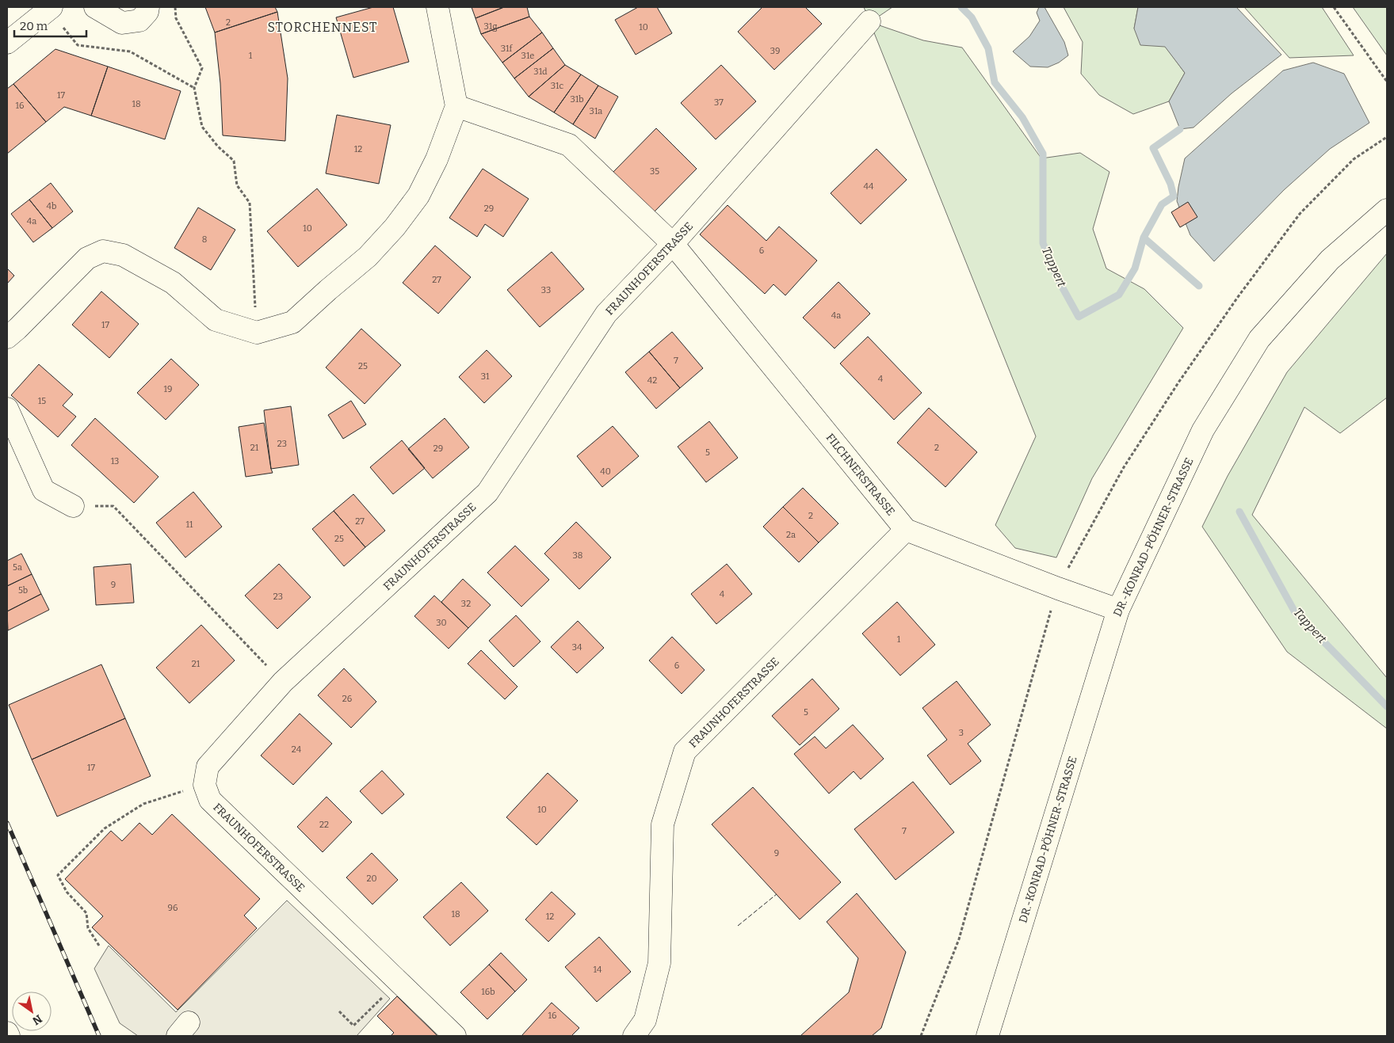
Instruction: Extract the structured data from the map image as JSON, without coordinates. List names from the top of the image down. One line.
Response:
{"streets":{"street":["FRAUNHOFERSTRASSE","FILCHNERSTRASSE","DR.-KONRAD-PÖHNER-STRASSE"]},"crossings":[["FRAUNHOFERSTRASSE","FILCHNERSTRASSE"],["FILCHNERSTRASSE","DR.-KONRAD-PÖHNER-STRASSE"]],"districts":["STORCHENNEST"],"water":["Tappert"],"house_numbers":["2","31g","10","31f","39","1","31e","31d","31c","17","31b","37","18","16","31a","12","35","44","4b","29","4a","10","8","6","27","33","4a","17","7","25","31","4","42","19","15","23","21","2","29","5","13","40","2","27","11","2a","25","38","5a","9","5b","4","23","32","30","1","34","21","6","26","5","3","24","17","10","22","7","9","20","96","18","12","14","16b","16"],"scale_bar":"20 m","north":"bottom right"}
